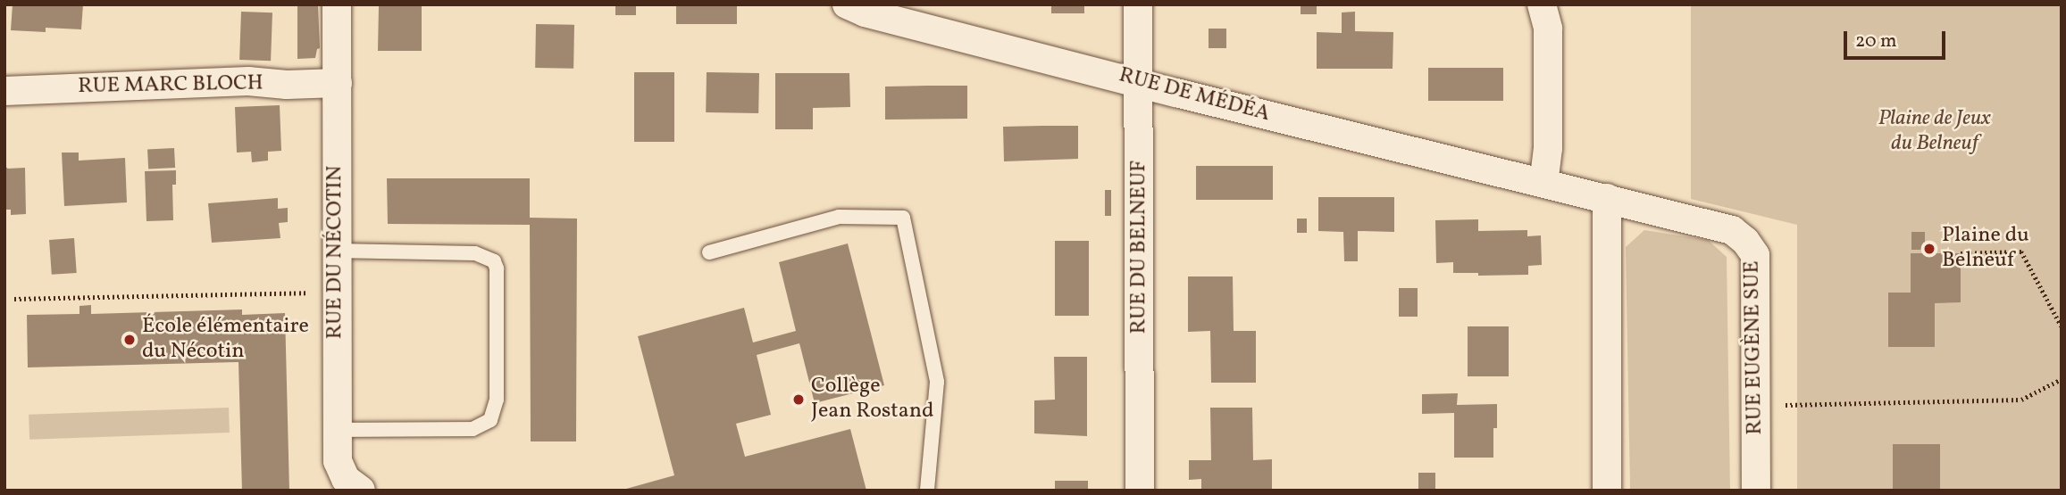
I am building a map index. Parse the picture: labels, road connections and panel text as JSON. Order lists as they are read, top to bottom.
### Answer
{
  "streets": {
    "street": [
      "RUE MARC BLOCH",
      "RUE DE MÉDÉA",
      "RUE DU BELNEUF",
      "RUE DU NÉCOTIN",
      "RUE EUGÈNE SUE"
    ]
  },
  "crossings": [
    ["RUE MARC BLOCH", "RUE DU NÉCOTIN"],
    ["RUE DE MÉDÉA", "RUE DU BELNEUF"],
    ["RUE DE MÉDÉA", "RUE EUGÈNE SUE"]
  ],
  "parks": ["Plaine de Jeux du Belneuf"],
  "places": ["Plaine du Belneuf", "École élémentaire du Nécotin", "Collège Jean Rostand"],
  "scale_bar": "20 m"
}
